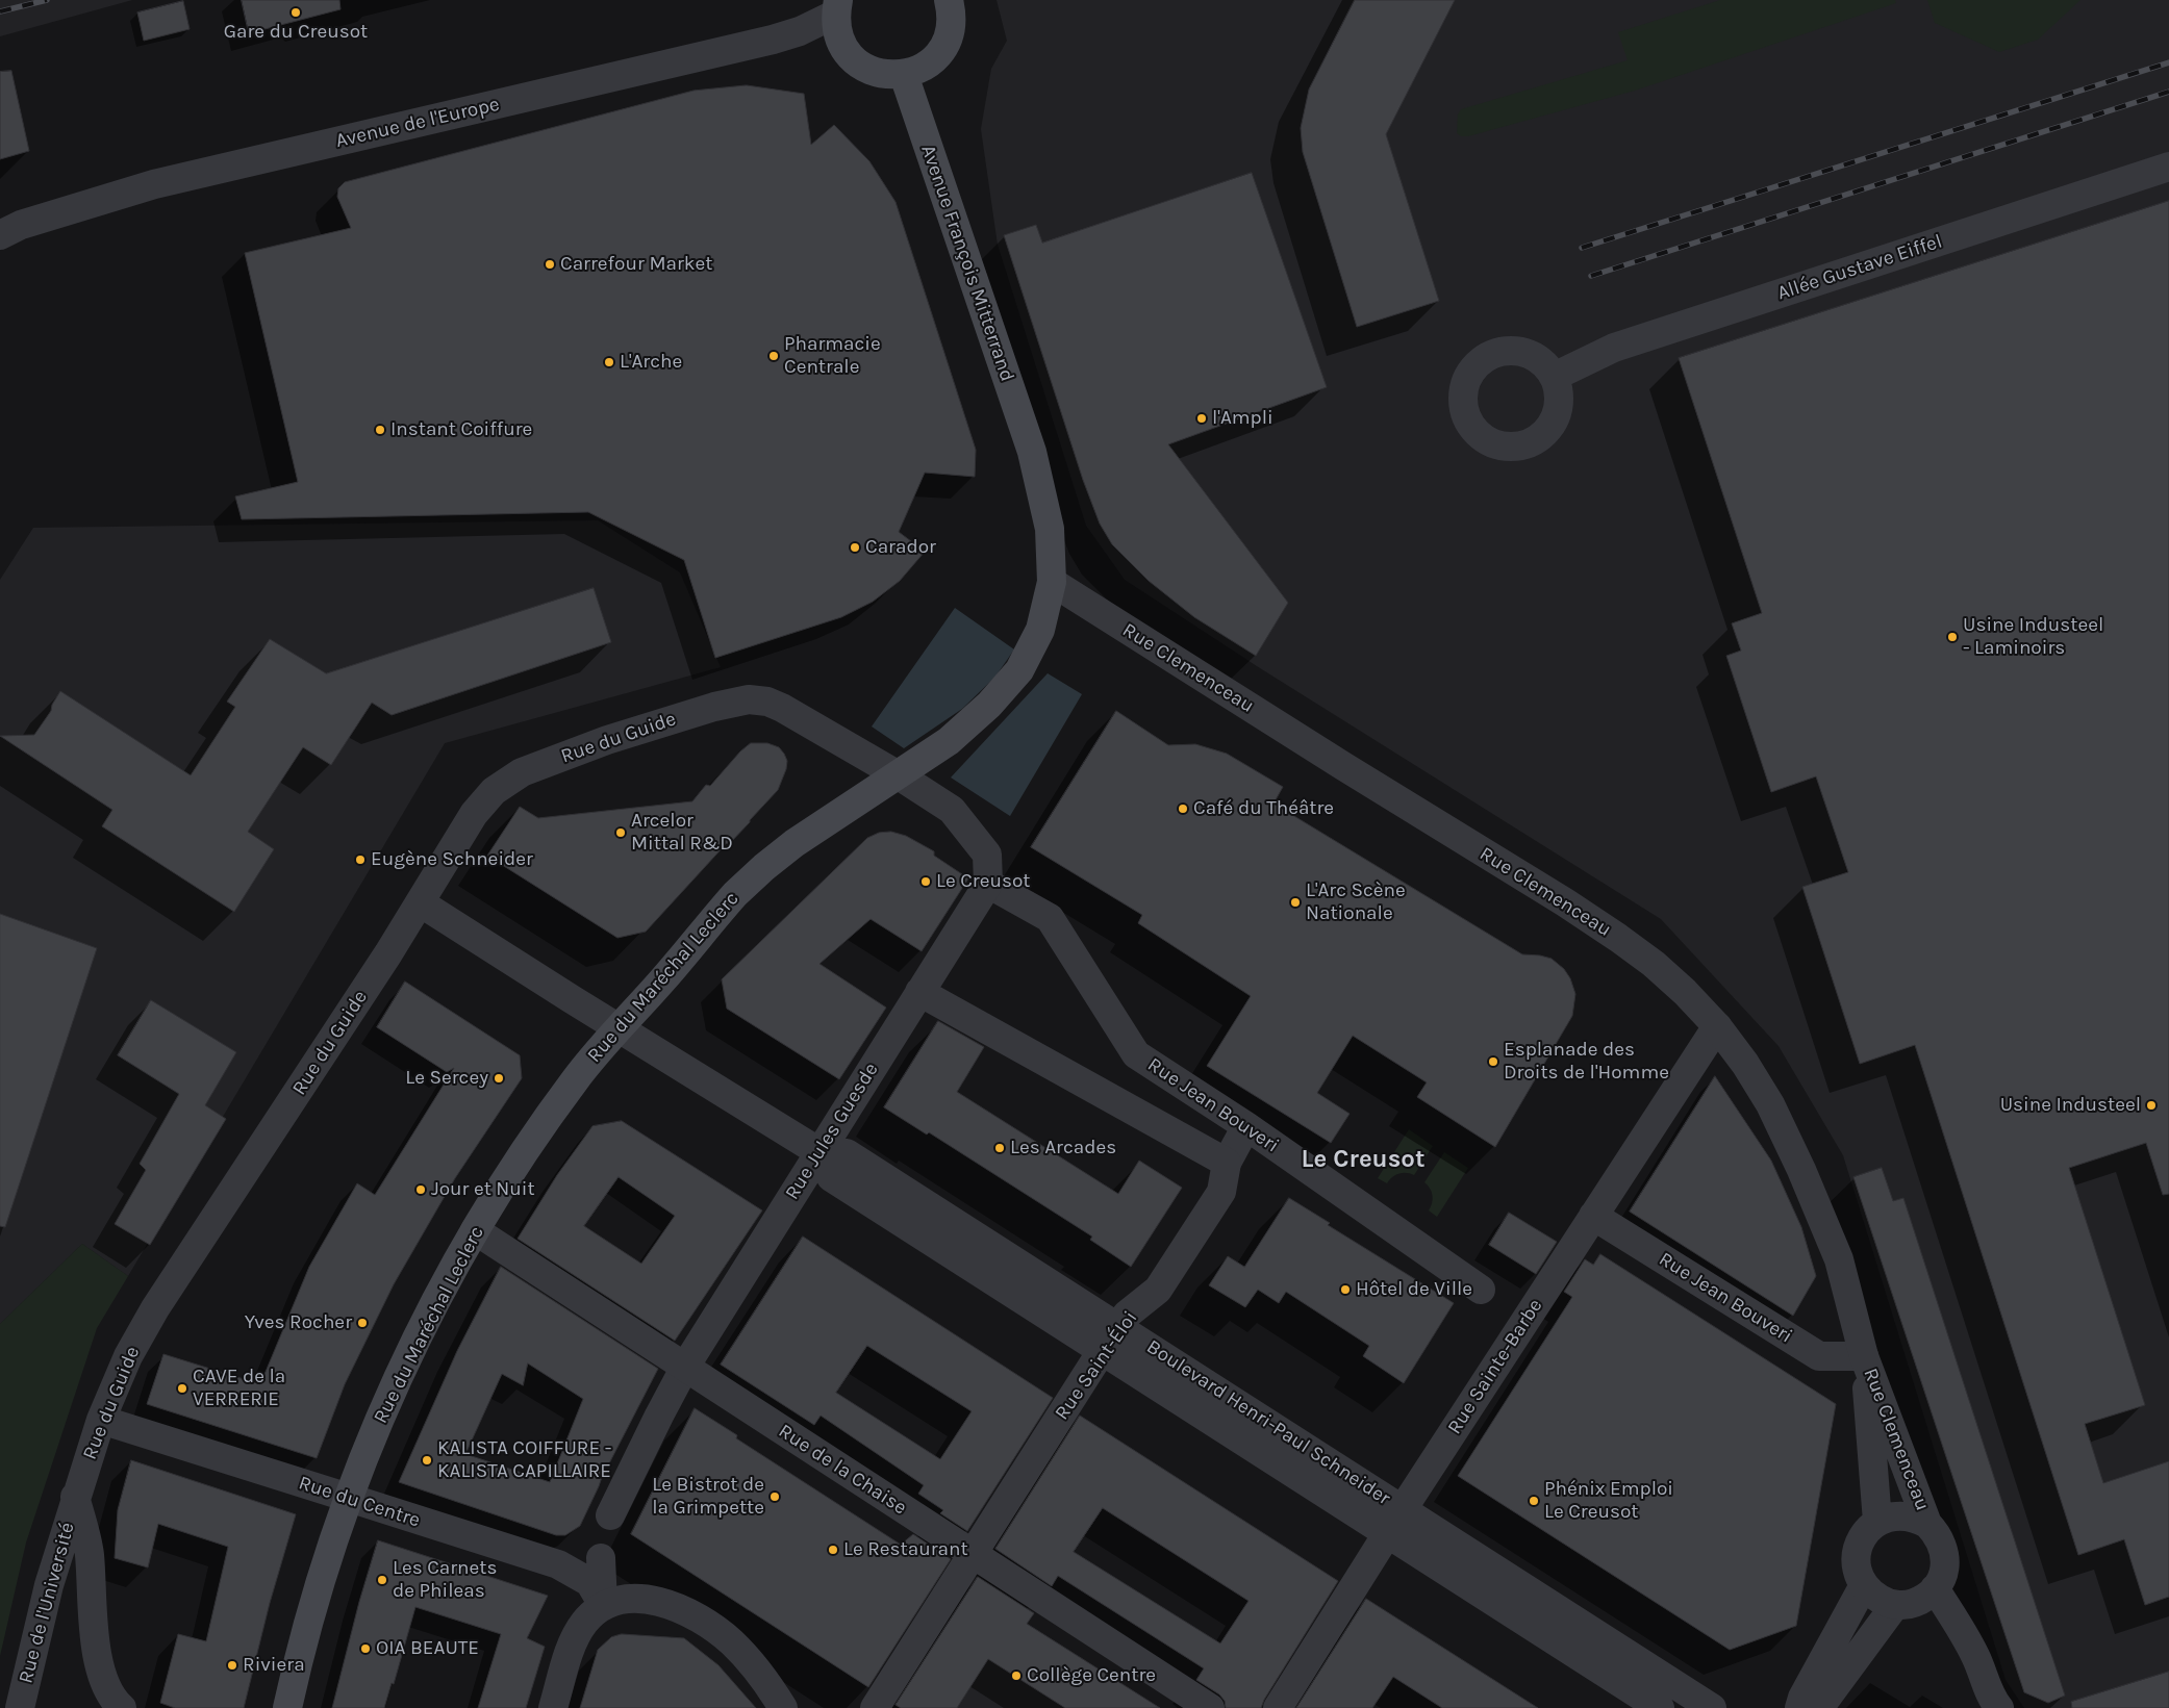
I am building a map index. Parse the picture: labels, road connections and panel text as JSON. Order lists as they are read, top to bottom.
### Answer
{
  "streets": {
    "main road": ["Avenue François Mitterrand", "Rue du Maréchal Leclerc"],
    "street": [
      "Avenue de l'Europe",
      "Allée Gustave Eiffel",
      "Rue Clemenceau",
      "Rue du Guide",
      "Rue Jean Bouveri",
      "Rue Jules Guesde",
      "Rue Saint-Éloi",
      "Rue Sainte-Barbe",
      "Boulevard Henri-Paul Schneider",
      "Rue de la Chaise",
      "Rue du Centre",
      "Rue de l'Université"
    ]
  },
  "crossings": [
    ["Avenue François Mitterrand", "Rue Clemenceau"],
    ["Avenue François Mitterrand", "Rue du Maréchal Leclerc"],
    ["Rue Clemenceau", "Rue du Maréchal Leclerc"],
    ["Rue Clemenceau", "Rue Jean Bouveri"],
    ["Rue Clemenceau", "Rue Sainte-Barbe"],
    ["Rue du Guide", "Rue du Maréchal Leclerc"],
    ["Rue du Guide", "Boulevard Henri-Paul Schneider"],
    ["Rue du Guide", "Rue du Centre"],
    ["Rue du Guide", "Rue de l'Université"],
    ["Rue du Maréchal Leclerc", "Boulevard Henri-Paul Schneider"],
    ["Rue du Maréchal Leclerc", "Rue de la Chaise"],
    ["Rue du Maréchal Leclerc", "Rue du Centre"],
    ["Rue Jean Bouveri", "Rue Jules Guesde"],
    ["Rue Jean Bouveri", "Rue Saint-Éloi"],
    ["Rue Jean Bouveri", "Rue Sainte-Barbe"],
    ["Rue Jules Guesde", "Boulevard Henri-Paul Schneider"],
    ["Rue Jules Guesde", "Rue de la Chaise"],
    ["Rue Saint-Éloi", "Boulevard Henri-Paul Schneider"],
    ["Rue Saint-Éloi", "Rue de la Chaise"],
    ["Rue Sainte-Barbe", "Boulevard Henri-Paul Schneider"]
  ],
  "districts": ["Le Creusot"],
  "places": [
    "Gare du Creusot",
    "Carrefour Market",
    "Pharmacie Centrale",
    "L'Arche",
    "l'Ampli",
    "Instant Coiffure",
    "Carador",
    "Usine Industeel - Laminoirs",
    "Café du Théâtre",
    "Arcelor Mittal R&D",
    "Eugène Schneider",
    "Le Creusot",
    "L'Arc Scène Nationale",
    "Esplanade des Droits de l'Homme",
    "Le Sercey",
    "Usine Industeel",
    "Les Arcades",
    "Jour et Nuit",
    "Hôtel de Ville",
    "Yves Rocher",
    "CAVE de la VERRERIE",
    "KALISTA COIFFURE - KALISTA CAPILLAIRE",
    "Le Bistrot de la Grimpette",
    "Phénix Emploi Le Creusot",
    "Le Restaurant",
    "Les Carnets de Phileas",
    "OIA BEAUTE",
    "Riviera",
    "Collège Centre"
  ]
}
